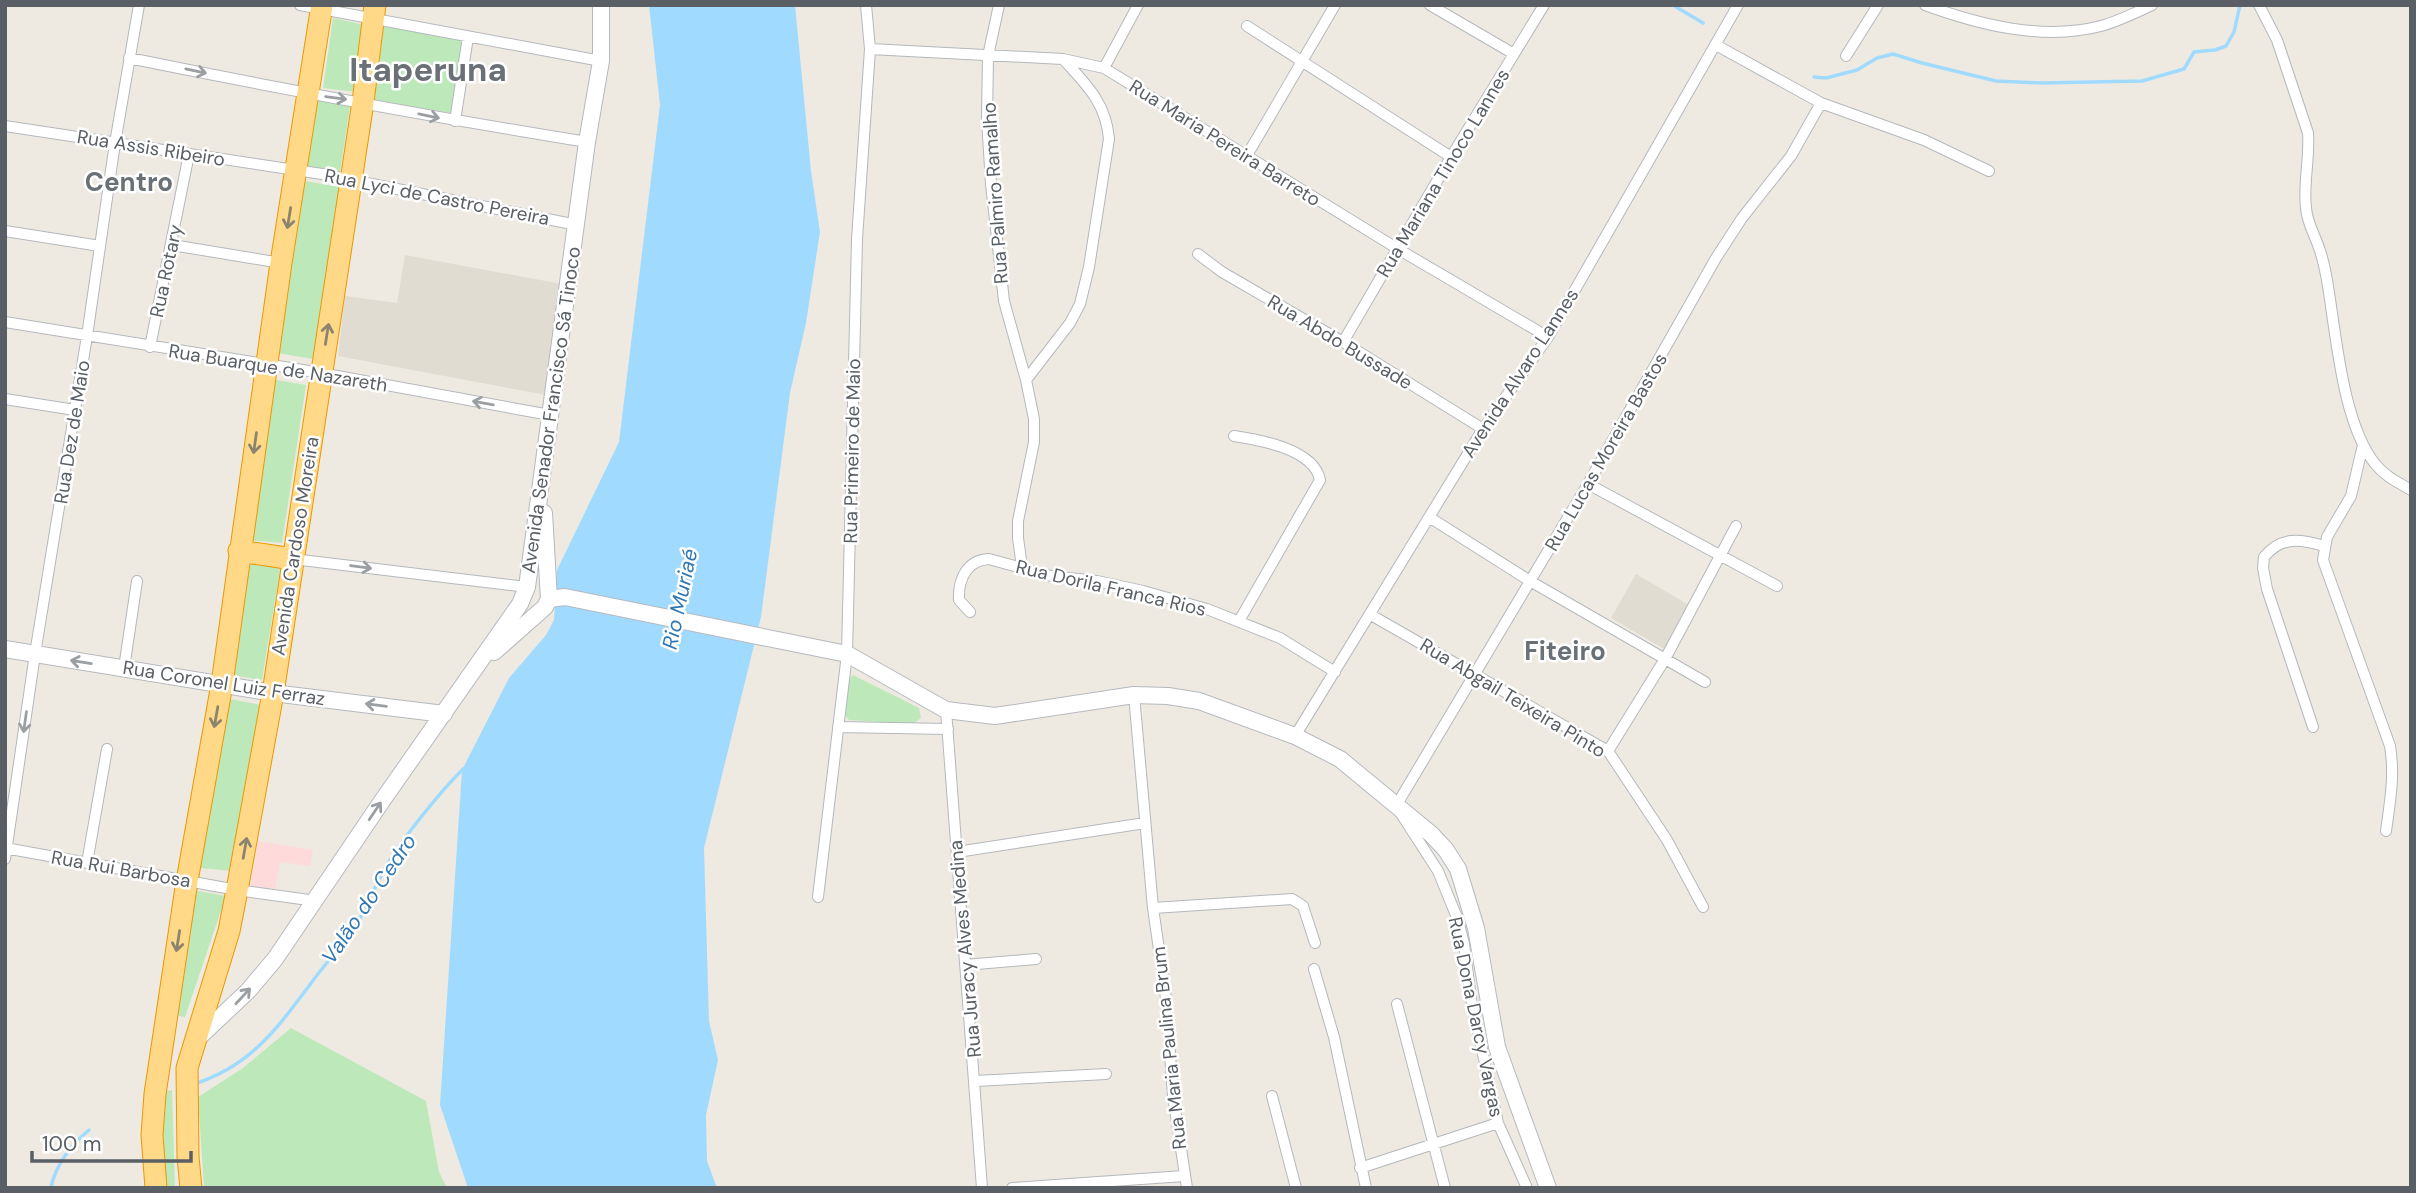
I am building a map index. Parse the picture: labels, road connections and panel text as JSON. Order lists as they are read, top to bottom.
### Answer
{
  "streets": {
    "highway": ["Avenida Cardoso Moreira"],
    "street": [
      "Rua Maria Pereira Barreto",
      "Rua Assis Ribeiro",
      "Rua Mariana Tinoco Lannes",
      "Rua Palmiro Ramalho",
      "Rua Lyci de Castro Pereira",
      "Rua Rotary",
      "Rua Abdo Bussade",
      "Rua Buarque de Nazareth",
      "Avenida Alvaro Lannes",
      "Avenida Senador Francisco Sá Tinoco",
      "Rua Dez de Maio",
      "Rua Primeiro de Maio",
      "Rua Lucas Moreira Bastos",
      "Rua Dorila Franca Rios",
      "Rua Coronel Luiz Ferraz",
      "Rua Abgail Teixeira Pinto",
      "Rua Rui Barbosa",
      "Rua Juracy Alves Medina",
      "Rua Dona Darcy Vargas",
      "Rua Maria Paulina Brum"
    ]
  },
  "crossings": [
    ["Rua Maria Pereira Barreto", "Rua Mariana Tinoco Lannes"],
    ["Rua Maria Pereira Barreto", "Rua Palmiro Ramalho"],
    ["Rua Maria Pereira Barreto", "Avenida Alvaro Lannes"],
    ["Rua Maria Pereira Barreto", "Rua Primeiro de Maio"],
    ["Rua Assis Ribeiro", "Rua Lyci de Castro Pereira"],
    ["Rua Assis Ribeiro", "Rua Rotary"],
    ["Rua Assis Ribeiro", "Rua Dez de Maio"],
    ["Rua Mariana Tinoco Lannes", "Rua Abdo Bussade"],
    ["Rua Palmiro Ramalho", "Rua Dorila Franca Rios"],
    ["Rua Lyci de Castro Pereira", "Avenida Senador Francisco Sá Tinoco"],
    ["Rua Lyci de Castro Pereira", "Avenida Cardoso Moreira"],
    ["Rua Rotary", "Rua Buarque de Nazareth"],
    ["Rua Abdo Bussade", "Avenida Alvaro Lannes"],
    ["Rua Buarque de Nazareth", "Avenida Senador Francisco Sá Tinoco"],
    ["Rua Buarque de Nazareth", "Rua Dez de Maio"],
    ["Rua Buarque de Nazareth", "Avenida Cardoso Moreira"],
    ["Avenida Alvaro Lannes", "Rua Dorila Franca Rios"],
    ["Avenida Alvaro Lannes", "Rua Abgail Teixeira Pinto"],
    ["Avenida Alvaro Lannes", "Rua Dona Darcy Vargas"],
    ["Avenida Senador Francisco Sá Tinoco", "Avenida Cardoso Moreira"],
    ["Avenida Senador Francisco Sá Tinoco", "Rua Coronel Luiz Ferraz"],
    ["Avenida Senador Francisco Sá Tinoco", "Rua Rui Barbosa"],
    ["Rua Dez de Maio", "Rua Coronel Luiz Ferraz"],
    ["Rua Dez de Maio", "Rua Rui Barbosa"],
    ["Rua Primeiro de Maio", "Rua Dona Darcy Vargas"],
    ["Rua Lucas Moreira Bastos", "Rua Abgail Teixeira Pinto"],
    ["Rua Lucas Moreira Bastos", "Rua Dona Darcy Vargas"],
    ["Avenida Cardoso Moreira", "Rua Coronel Luiz Ferraz"],
    ["Avenida Cardoso Moreira", "Rua Rui Barbosa"],
    ["Rua Juracy Alves Medina", "Rua Dona Darcy Vargas"],
    ["Rua Dona Darcy Vargas", "Rua Maria Paulina Brum"]
  ],
  "one_way": ["Rua Buarque de Nazareth", "Avenida Senador Francisco Sá Tinoco"],
  "districts": ["Itaperuna", "Centro", "Fiteiro"],
  "water": ["Rio Muriaé", "Valão do Cedro"],
  "scale_bar": "100 m"
}
